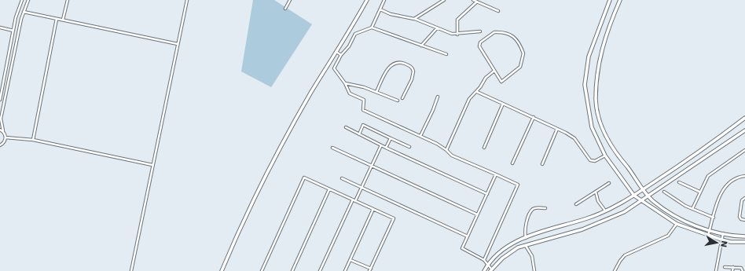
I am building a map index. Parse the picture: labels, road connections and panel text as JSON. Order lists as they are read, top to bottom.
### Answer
{
  "north": "right"
}
